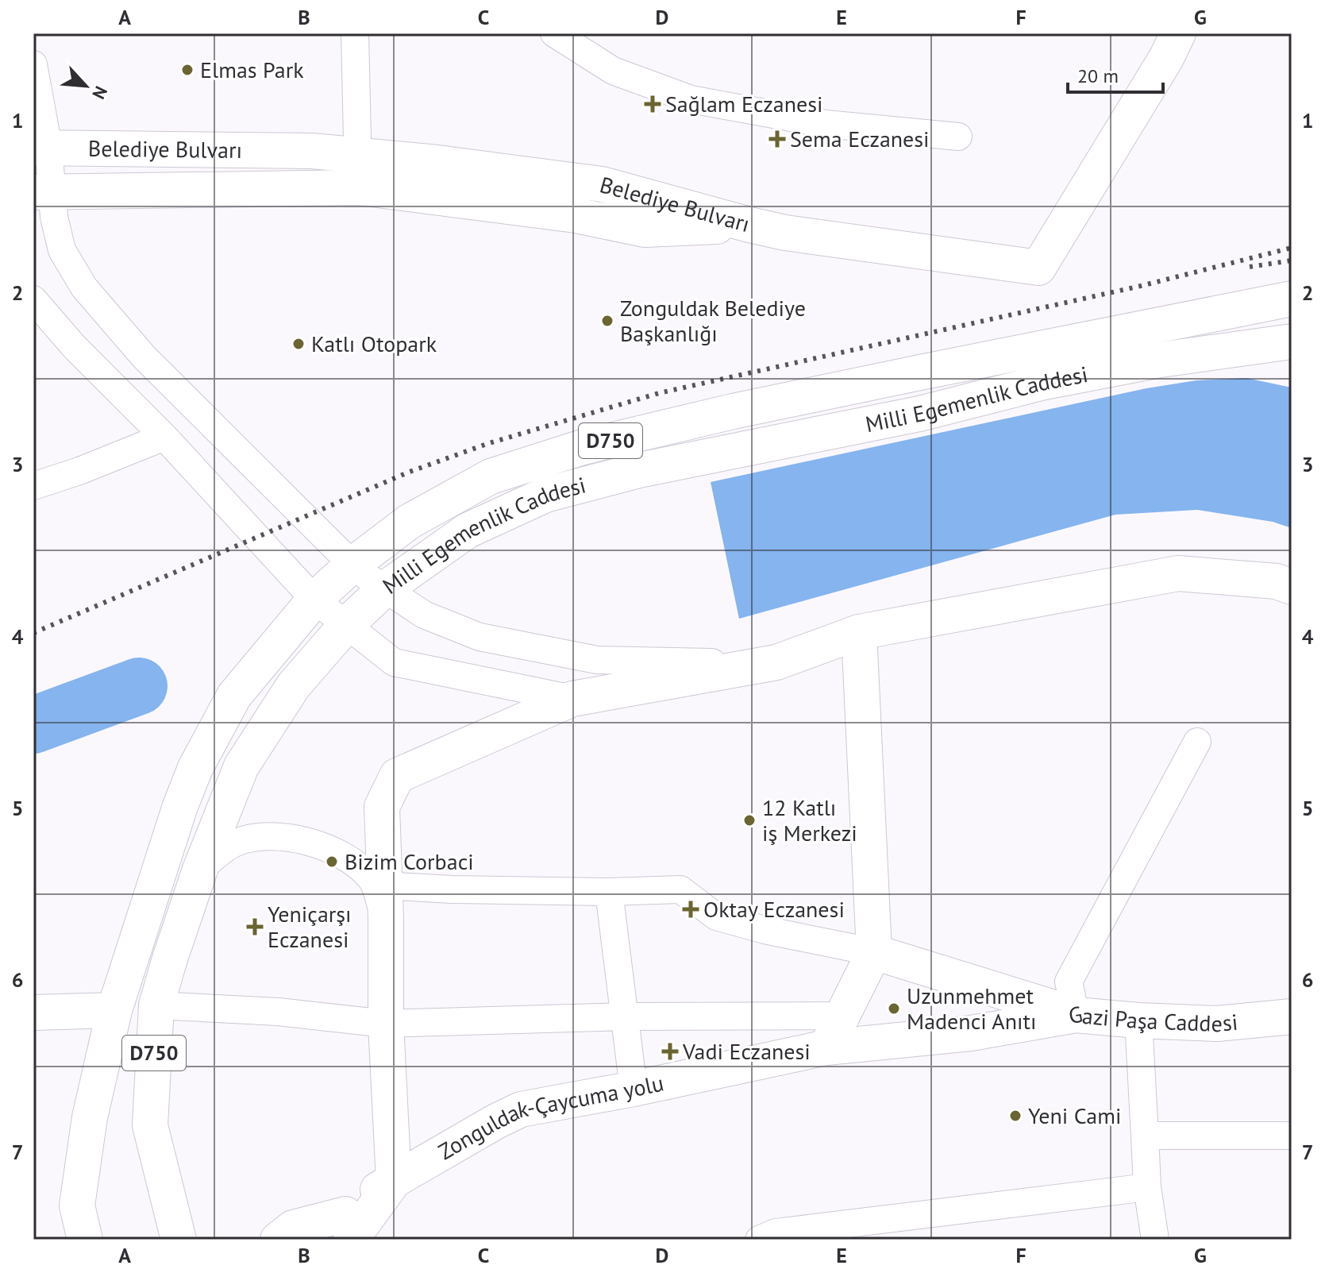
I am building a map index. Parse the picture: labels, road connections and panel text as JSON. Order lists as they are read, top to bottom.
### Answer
{
  "streets": {
    "main road": [
      "Belediye Bulvarı",
      "Milli Egemenlik Caddesi",
      "D750",
      "Gazi Paşa Caddesi",
      "Zonguldak-Çaycuma yolu"
    ]
  },
  "crossings": [
    ["Gazi Paşa Caddesi", "Zonguldak-Çaycuma yolu"]
  ],
  "places": {
    "other": [
      "Elmas Park",
      "Zonguldak Belediye Başkanlığı",
      "Katlı Otopark",
      "12 Katlı iş Merkezi",
      "Bizim Corbaci",
      "Uzunmehmet Madenci Anıtı",
      "Yeni Cami"
    ],
    "health": [
      "Sağlam Eczanesi",
      "Sema Eczanesi",
      "Oktay Eczanesi",
      "Yeniçarşı Eczanesi",
      "Vadi Eczanesi"
    ]
  },
  "scale_bar": "20 m",
  "north": "bottom right",
  "grid": {
    "columns": [
      "A",
      "B",
      "C",
      "D",
      "E",
      "F",
      "G"
    ],
    "rows": [
      "1",
      "2",
      "3",
      "4",
      "5",
      "6",
      "7"
    ]
  }
}
